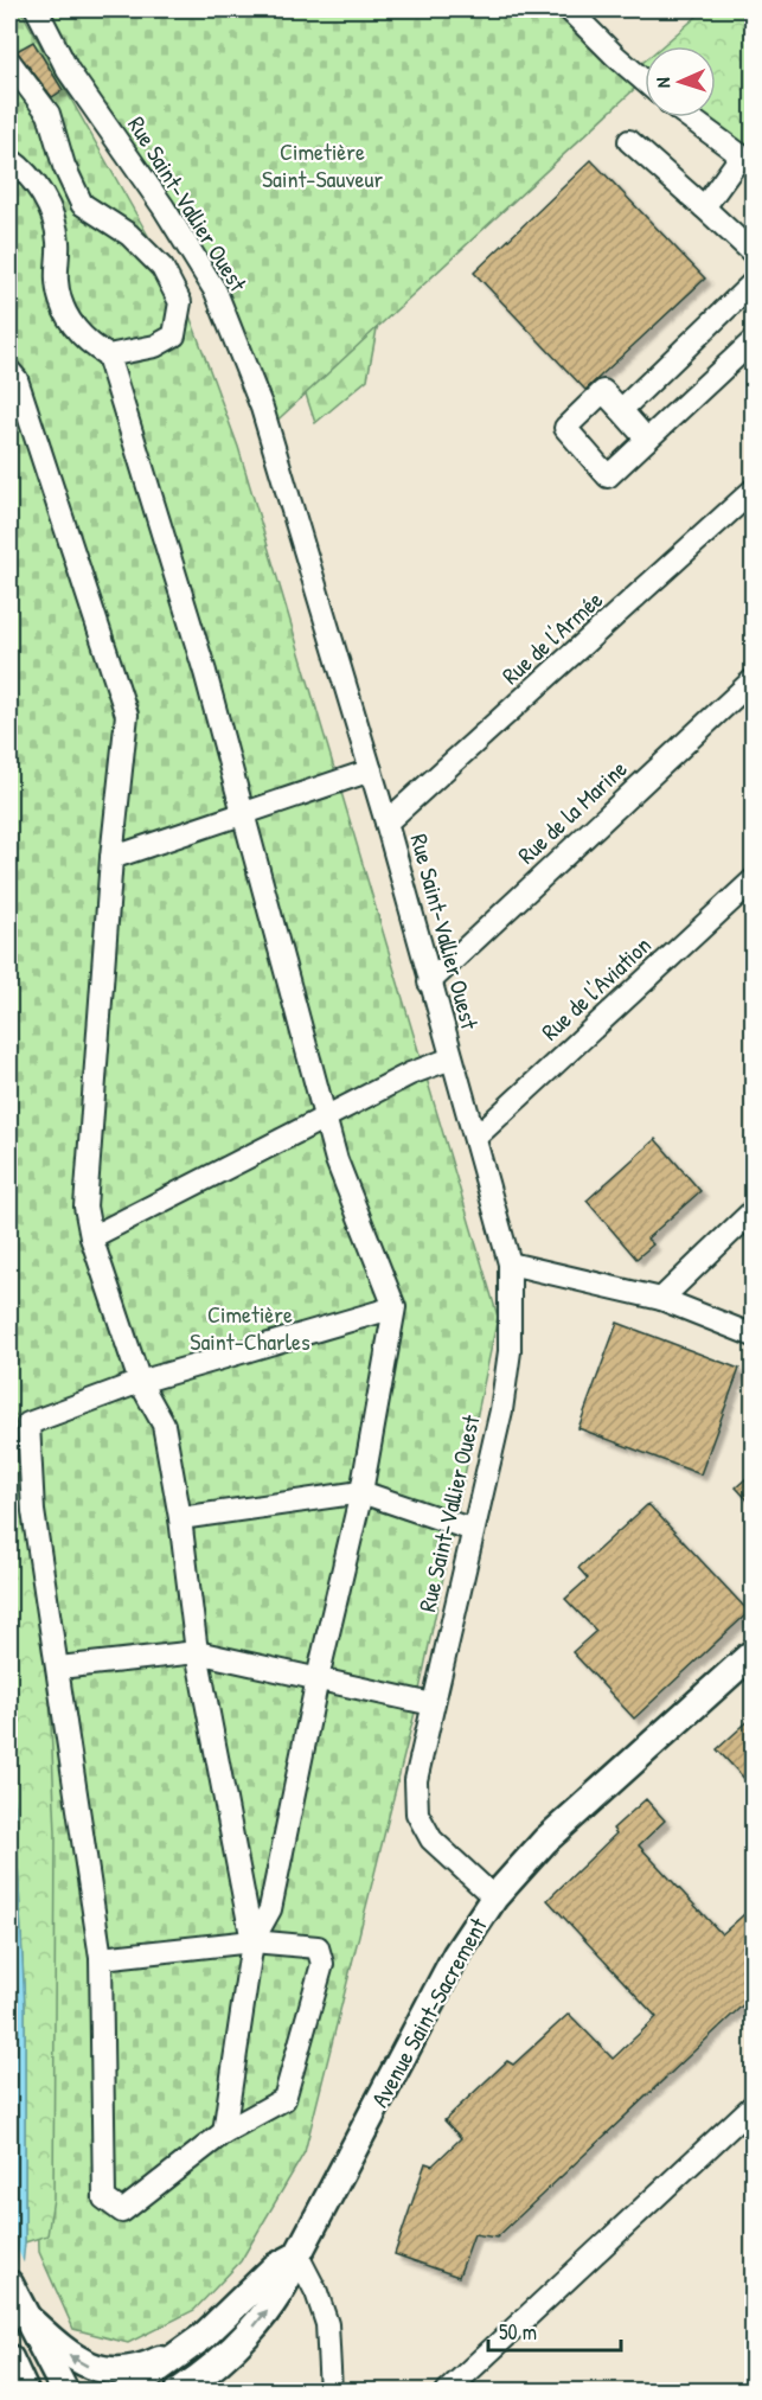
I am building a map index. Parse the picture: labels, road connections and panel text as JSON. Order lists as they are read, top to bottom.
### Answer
{
  "streets": {
    "main road": ["Avenue Saint-Sacrement"],
    "street": [
      "Rue Saint-Vallier Ouest",
      "Rue de l'Armée",
      "Rue de la Marine",
      "Rue de l'Aviation"
    ]
  },
  "crossings": [
    ["Rue Saint-Vallier Ouest", "Rue de l'Armée"],
    ["Rue Saint-Vallier Ouest", "Rue de la Marine"],
    ["Rue Saint-Vallier Ouest", "Rue de l'Aviation"],
    ["Rue Saint-Vallier Ouest", "Avenue Saint-Sacrement"]
  ],
  "parks": ["Cimetière Saint-Sauveur", "Cimetière Saint-Charles"],
  "scale_bar": "50 m",
  "north": "left"
}
